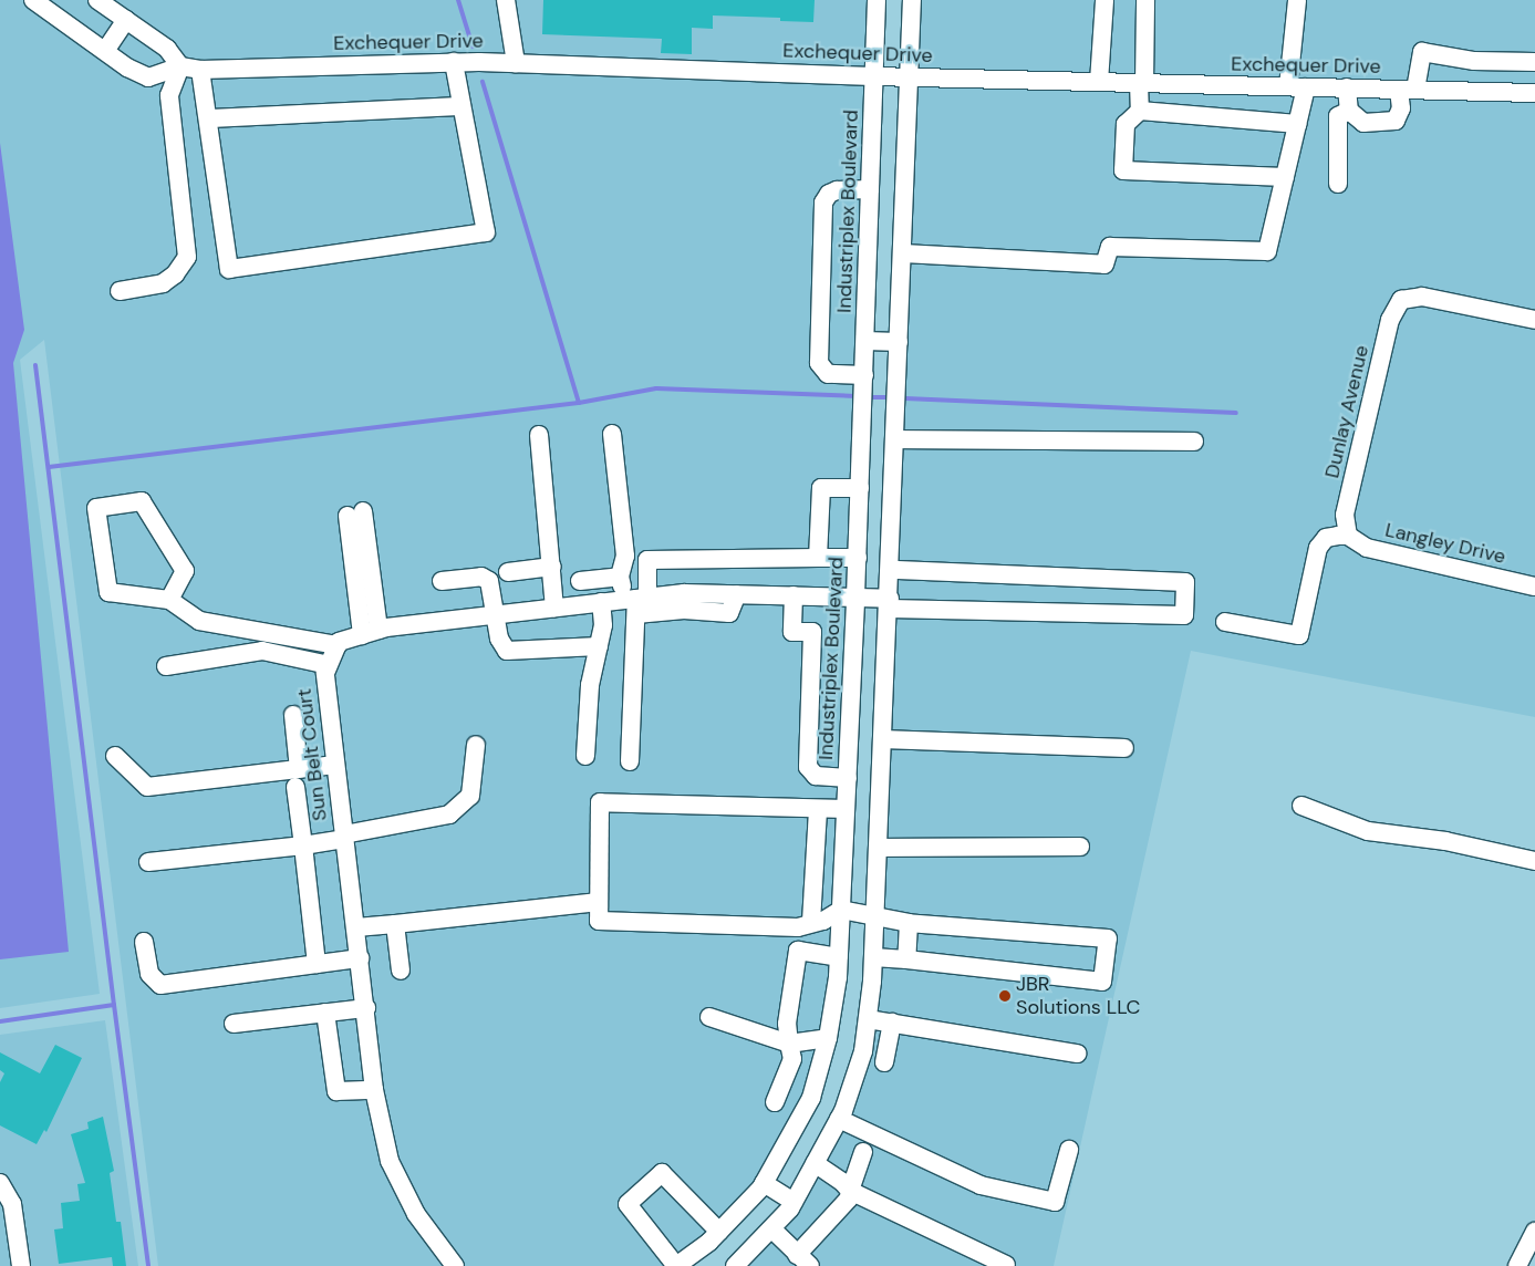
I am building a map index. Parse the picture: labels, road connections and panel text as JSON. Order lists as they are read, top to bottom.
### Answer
{
  "streets": {
    "street": [
      "Exchequer Drive",
      "Industriplex Boulevard",
      "Dunlay Avenue",
      "Langley Drive",
      "Sun Belt Court"
    ]
  },
  "crossings": [
    ["Exchequer Drive", "Industriplex Boulevard"],
    ["Dunlay Avenue", "Langley Drive"]
  ],
  "places": ["JBR Solutions LLC"]
}
